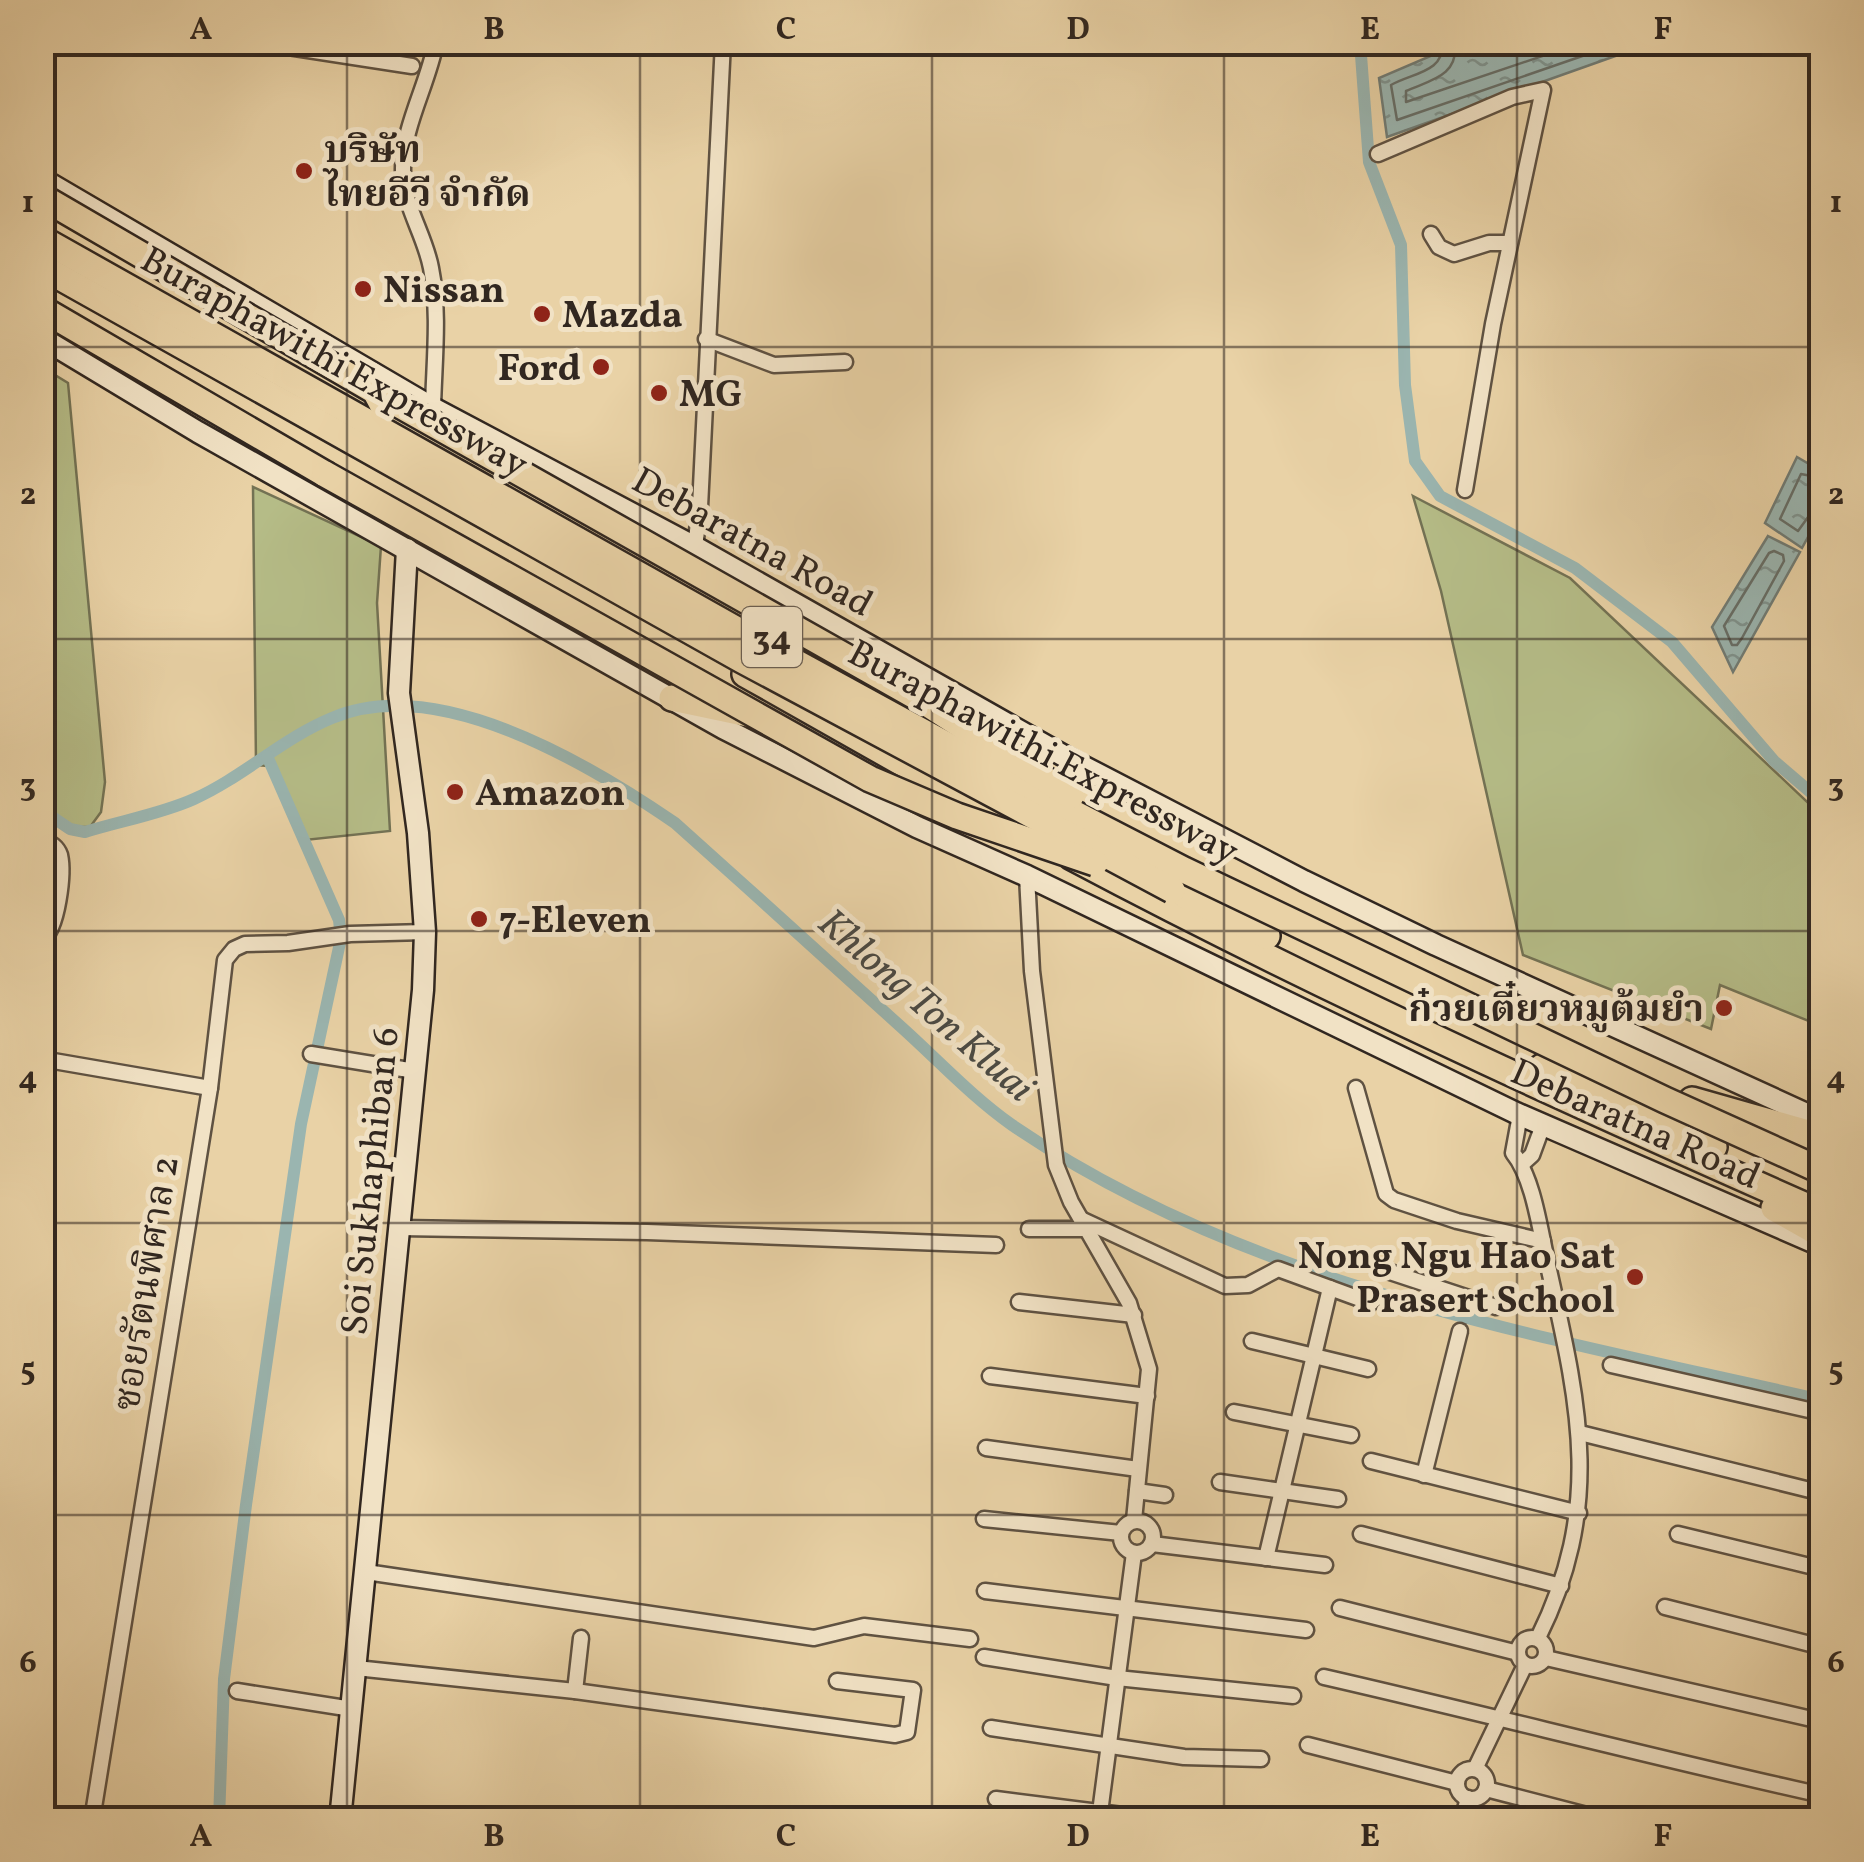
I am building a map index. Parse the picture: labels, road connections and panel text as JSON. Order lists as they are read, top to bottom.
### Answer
{
  "streets": {
    "highway": ["Buraphawithi Expressway", "Debaratna Road", "34"],
    "main road": ["Soi Sukhaphiban 6"],
    "street": ["ซอยรัตนพิศาล 2"]
  },
  "crossings": [
    ["Debaratna Road", "Soi Sukhaphiban 6"],
    ["Soi Sukhaphiban 6", "ซอยรัตนพิศาล 2"]
  ],
  "water": ["Khlong Ton Kluai"],
  "places": [
    "บริษัท ไทยอีวี จำกัด",
    "Nissan",
    "Mazda",
    "Ford",
    "MG",
    "Amazon",
    "7-Eleven",
    "ก๋วยเตี๋ยวหมูต้มยำ",
    "Nong Ngu Hao Sat Prasert School"
  ],
  "grid": {
    "columns": [
      "A",
      "B",
      "C",
      "D",
      "E",
      "F"
    ],
    "rows": [
      "1",
      "2",
      "3",
      "4",
      "5",
      "6"
    ]
  }
}
